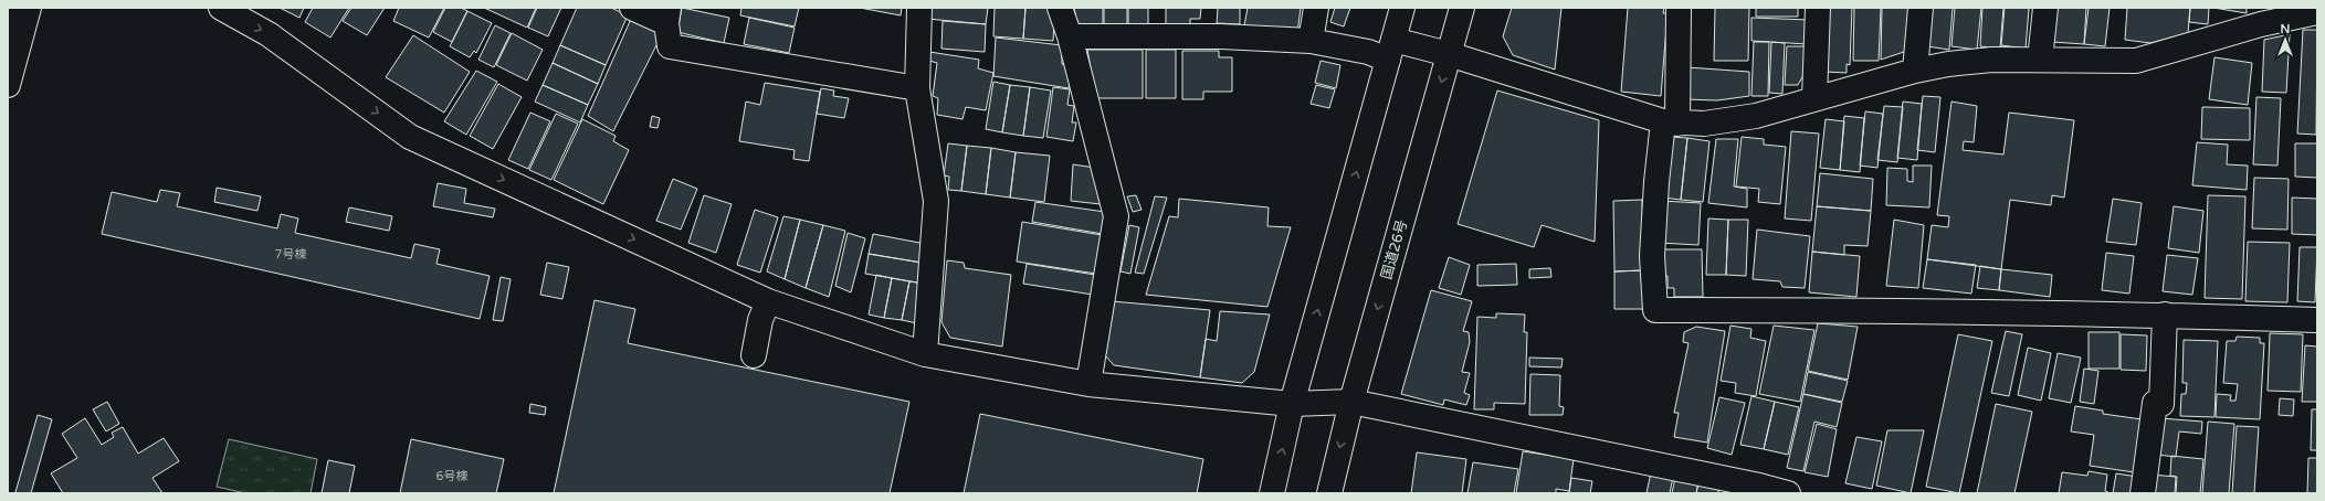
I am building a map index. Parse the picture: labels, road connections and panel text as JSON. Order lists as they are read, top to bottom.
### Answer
{
  "streets": {
    "main road": ["国道26号"]
  },
  "house_numbers": ["7号棟", "6号棟"],
  "north": "top"
}
